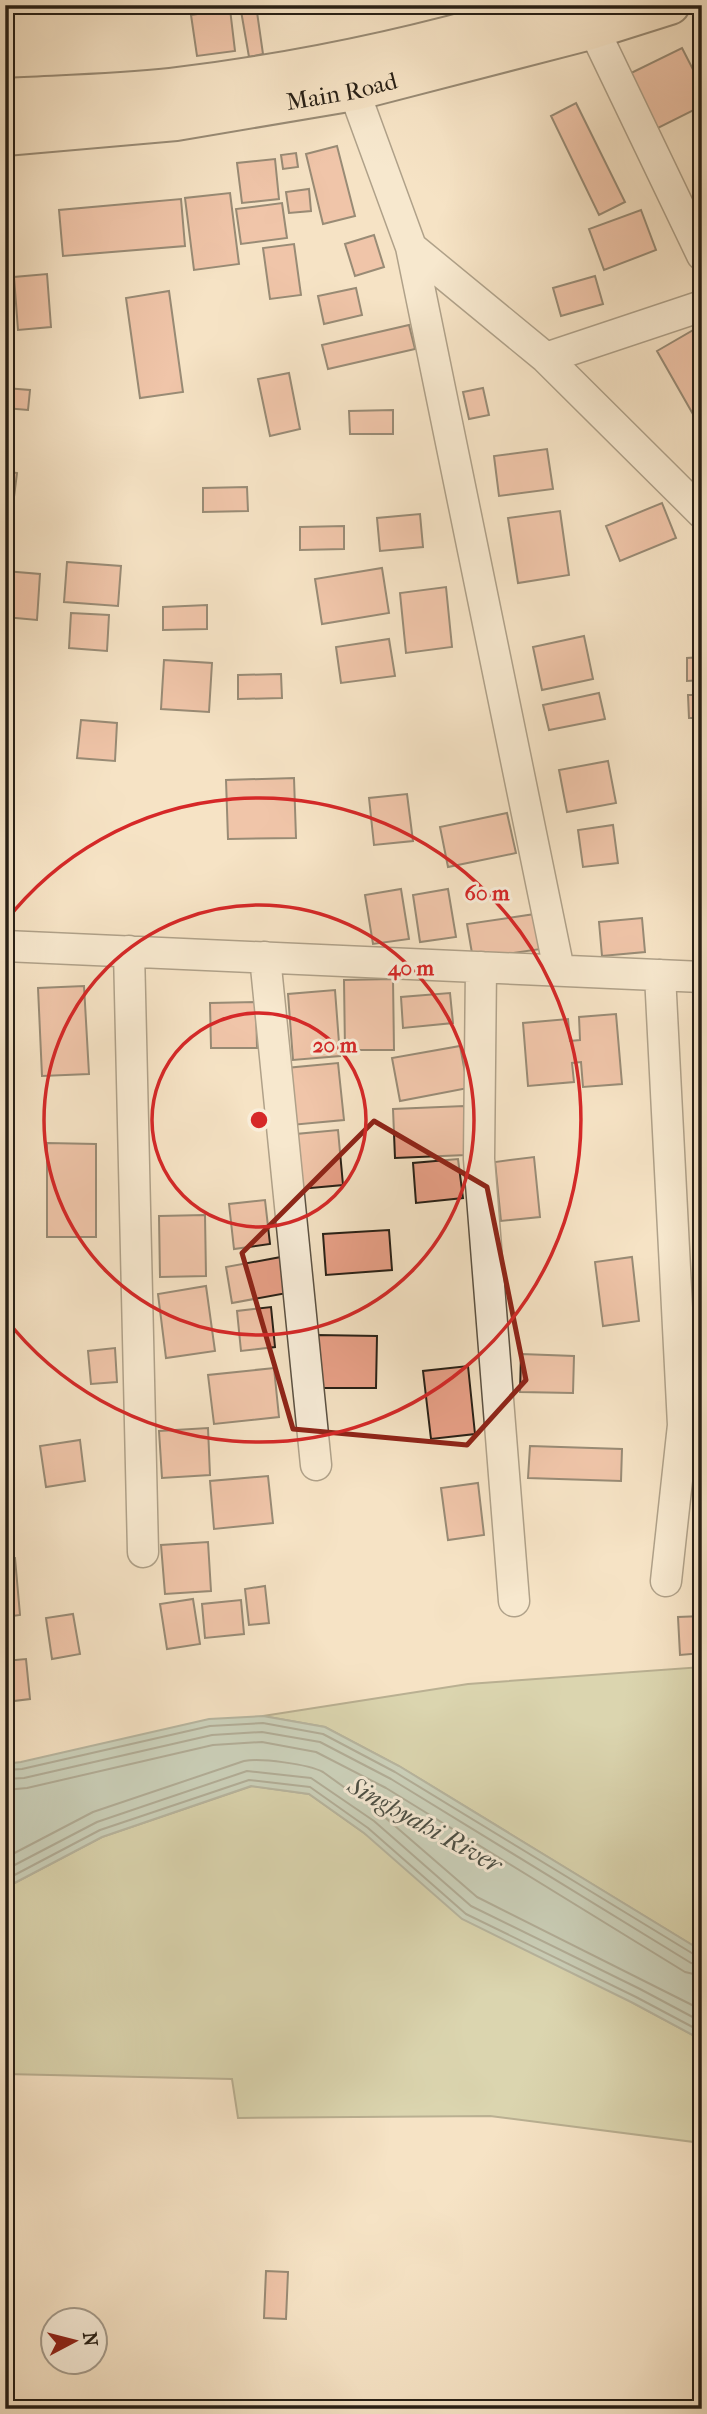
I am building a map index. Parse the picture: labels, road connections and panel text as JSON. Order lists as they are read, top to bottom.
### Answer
{
  "streets": {
    "main road": ["Main Road"]
  },
  "water": ["Singhyahi River"],
  "north": "right",
  "rings": ["60 m", "40 m", "20 m"]
}
